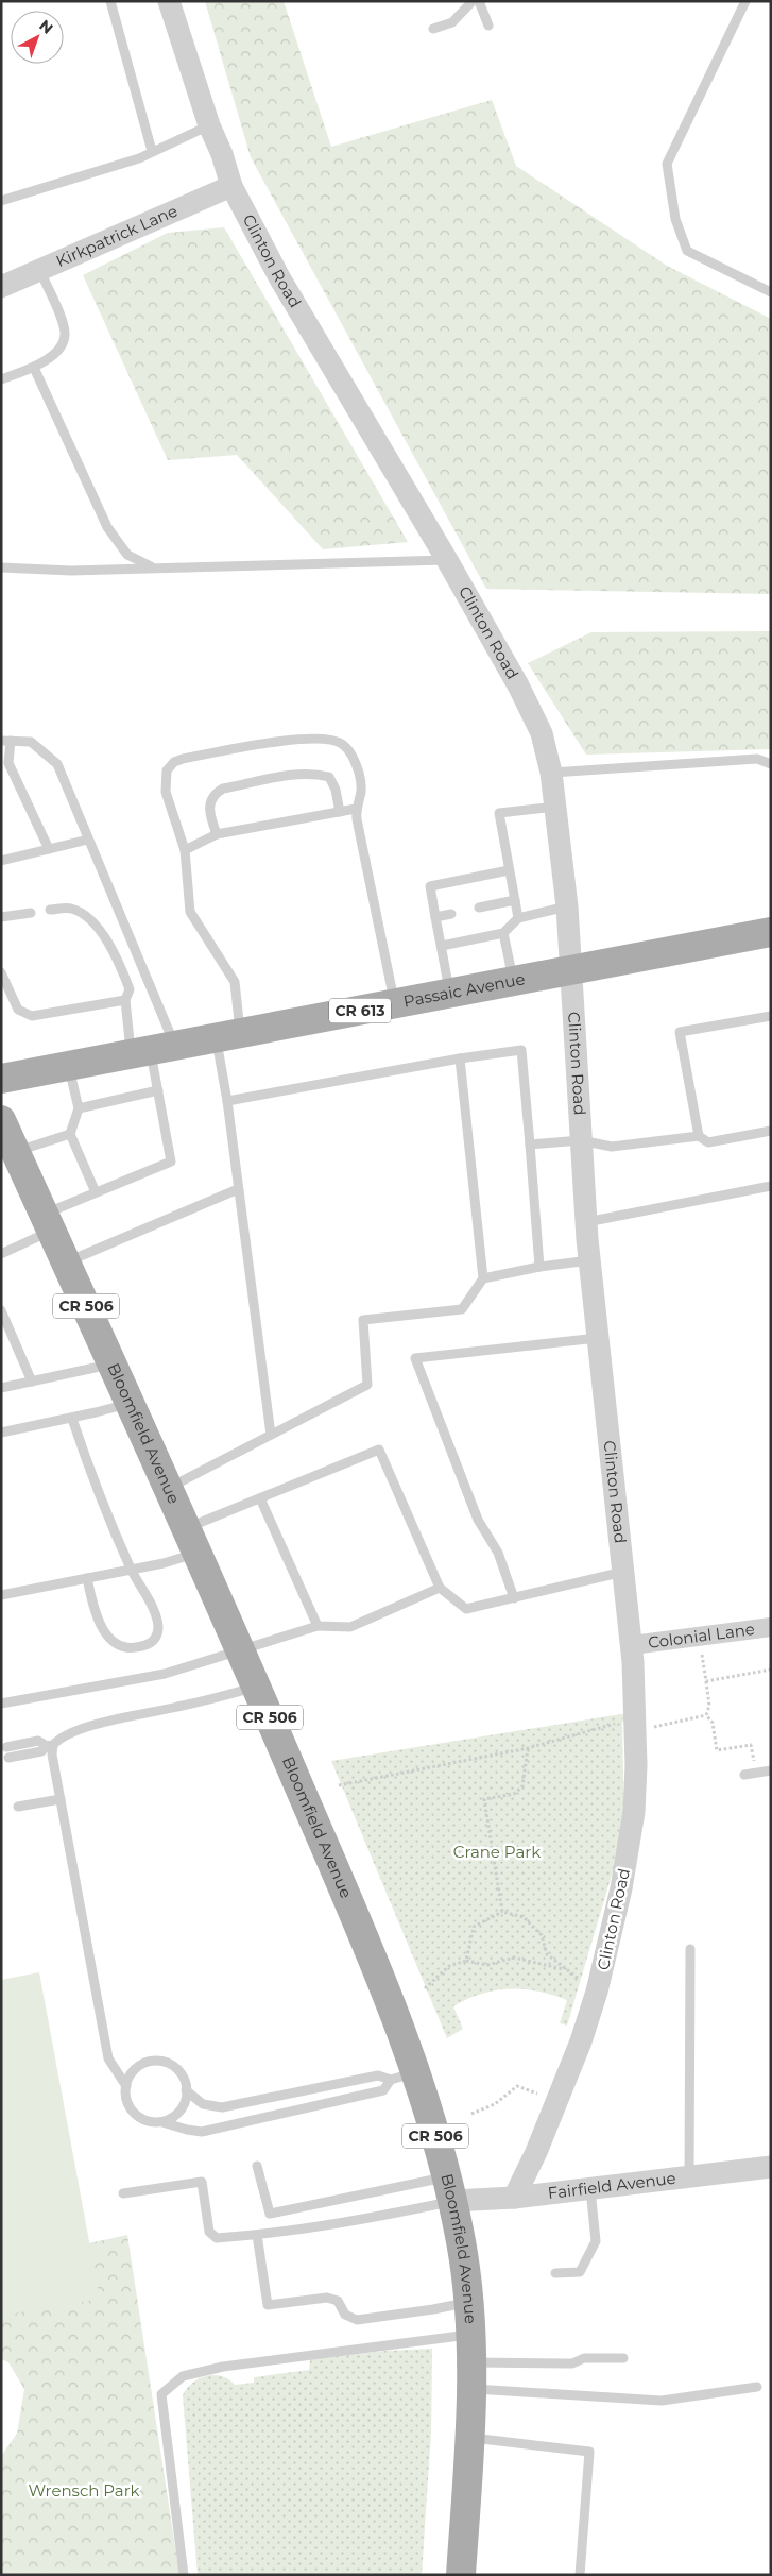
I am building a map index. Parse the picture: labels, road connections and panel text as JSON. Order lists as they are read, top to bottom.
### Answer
{
  "streets": {
    "main road": [
      "Passaic Avenue",
      "CR 613",
      "CR 506",
      "Bloomfield Avenue"
    ],
    "street": [
      "Kirkpatrick Lane",
      "Clinton Road",
      "Colonial Lane",
      "Fairfield Avenue"
    ]
  },
  "crossings": [
    ["Kirkpatrick Lane", "Clinton Road"],
    ["Clinton Road", "Passaic Avenue"],
    ["Clinton Road", "Colonial Lane"],
    ["Clinton Road", "Fairfield Avenue"],
    ["Bloomfield Avenue", "Fairfield Avenue"]
  ],
  "parks": ["Crane Park", "Wrensch Park"],
  "north": "top right"
}
